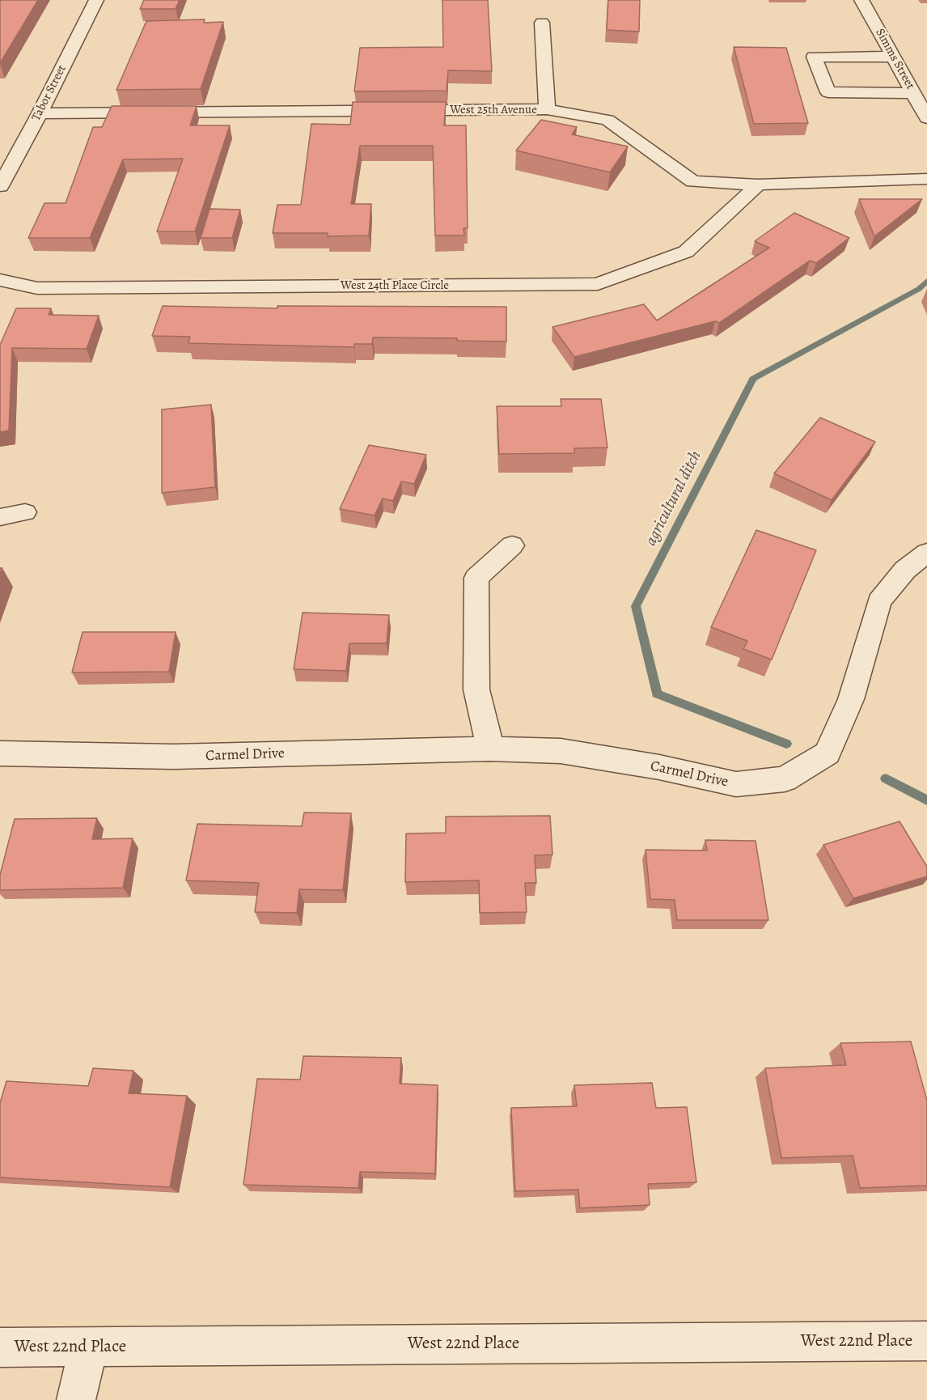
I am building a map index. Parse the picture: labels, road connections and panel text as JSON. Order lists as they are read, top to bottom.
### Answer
{
  "streets": {
    "street": [
      "Simms Street",
      "Tabor Street",
      "West 25th Avenue",
      "West 24th Place Circle",
      "Carmel Drive",
      "West 22nd Place"
    ]
  },
  "crossings": [
    ["Tabor Street", "West 25th Avenue"],
    ["West 25th Avenue", "West 24th Place Circle"]
  ],
  "water": ["agricultural ditch"]
}
